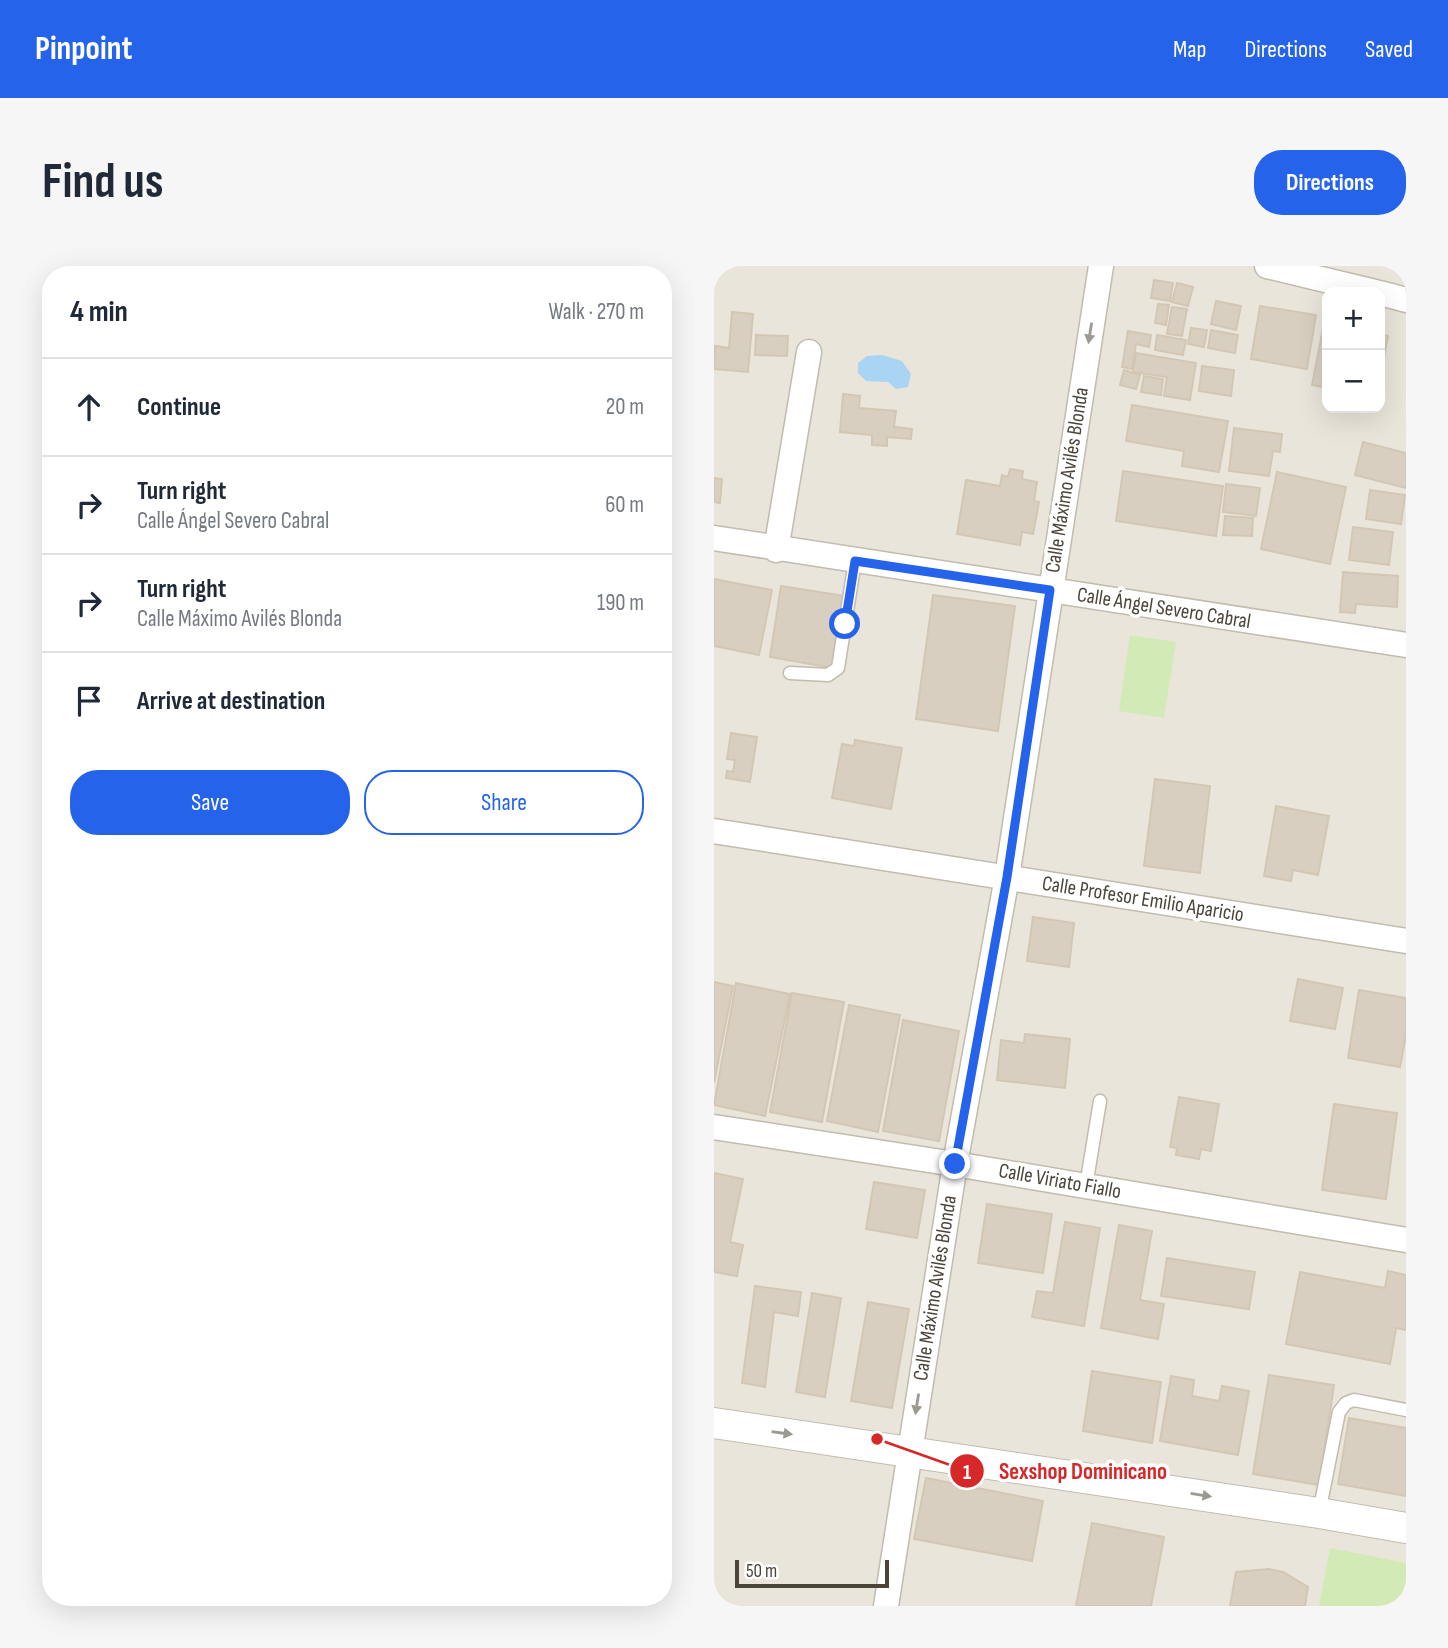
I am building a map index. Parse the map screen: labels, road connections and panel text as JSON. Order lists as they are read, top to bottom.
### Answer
{
  "streets": {
    "street": [
      "Calle Máximo Avilés Blonda",
      "Calle Ángel Severo Cabral",
      "Calle Profesor Emilio Aparicio",
      "Calle Viriato Fiallo"
    ]
  },
  "crossings": [
    ["Calle Máximo Avilés Blonda", "Calle Ángel Severo Cabral"],
    ["Calle Máximo Avilés Blonda", "Calle Profesor Emilio Aparicio"],
    ["Calle Máximo Avilés Blonda", "Calle Viriato Fiallo"]
  ],
  "one_way": ["Calle Máximo Avilés Blonda"],
  "places": ["Sexshop Dominicano"],
  "scale_bar": "50 m",
  "page": {
    "header": "Pinpoint",
    "nav": ["Map", "Directions", "Saved"],
    "buttons": [
      "Directions",
      ["Save", "Share"]
    ],
    "title": "Find us",
    "heading": ["4 min", "Walk · 270 m"],
    "map_buttons": ["+", "−"],
    "list": [
      ["Continue", "20 m"],
      ["Turn right", "Calle Ángel Severo Cabral", "60 m"],
      ["Turn right", "Calle Máximo Avilés Blonda", "190 m"],
      "Arrive at destination"
    ],
    "scale": "50 m"
  }
}
